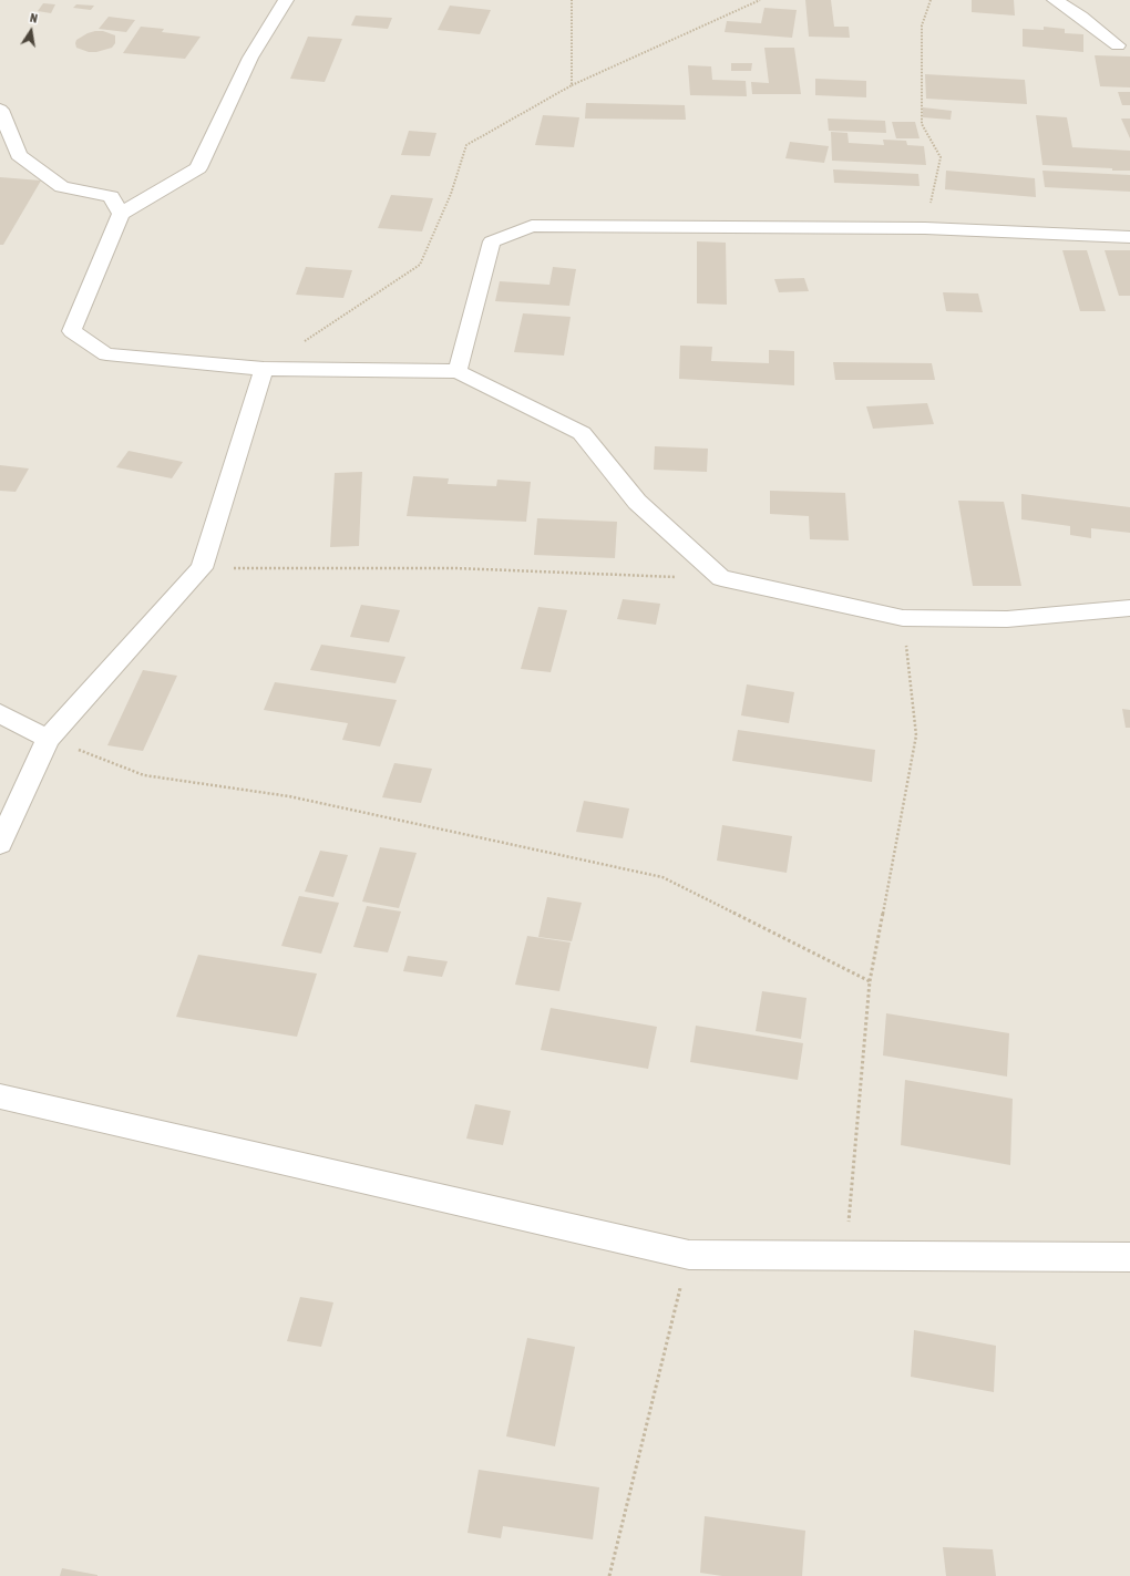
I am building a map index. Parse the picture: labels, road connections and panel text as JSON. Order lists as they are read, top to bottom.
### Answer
{
  "north": "top"
}
